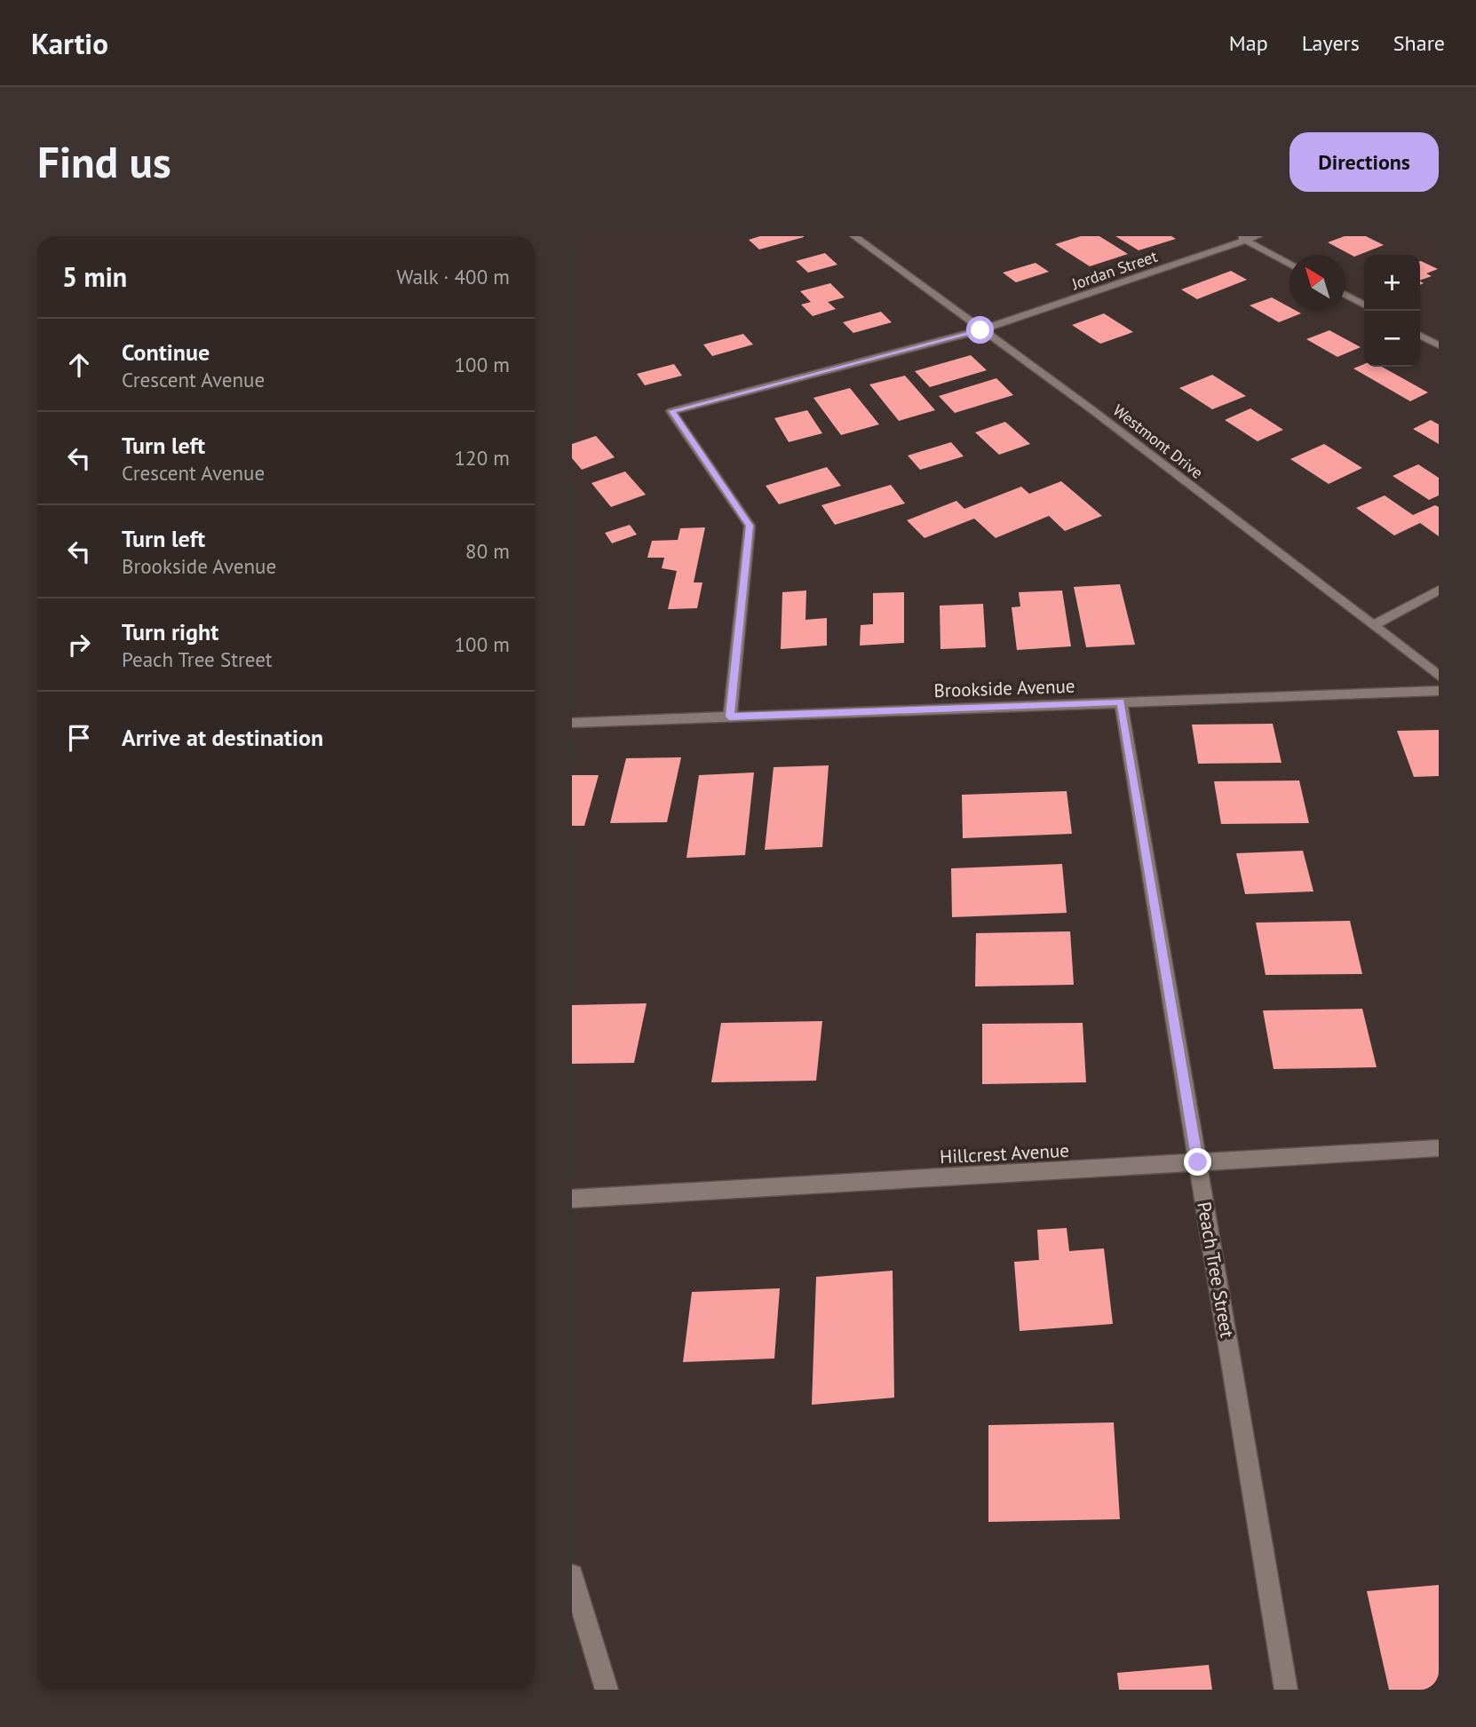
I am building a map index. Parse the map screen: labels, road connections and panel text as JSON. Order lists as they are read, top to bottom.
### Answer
{
  "streets": {
    "street": [
      "Jordan Street",
      "Westmont Drive",
      "Brookside Avenue",
      "Hillcrest Avenue",
      "Peach Tree Street"
    ]
  },
  "crossings": [
    ["Jordan Street", "Westmont Drive"],
    ["Jordan Street", "Brookside Avenue"],
    ["Brookside Avenue", "Peach Tree Street"],
    ["Hillcrest Avenue", "Peach Tree Street"]
  ],
  "north": "top left",
  "page": {
    "header": "Kartio",
    "nav": ["Map", "Layers", "Share"],
    "buttons": "Directions",
    "title": "Find us",
    "heading": ["5 min", "Walk · 400 m"],
    "map_buttons": ["+", "−"],
    "list": [
      ["Continue", "Crescent Avenue", "100 m"],
      ["Turn left", "Crescent Avenue", "120 m"],
      ["Turn left", "Brookside Avenue", "80 m"],
      ["Turn right", "Peach Tree Street", "100 m"],
      "Arrive at destination"
    ]
  }
}
